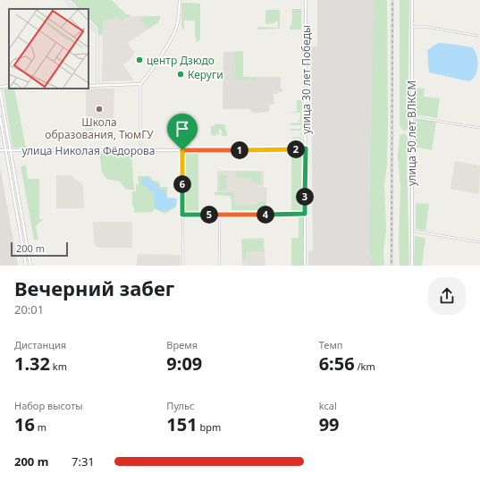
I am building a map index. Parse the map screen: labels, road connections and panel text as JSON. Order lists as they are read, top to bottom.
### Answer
{
  "streets": {
    "street": ["улица 30 лет Победы", "улица 50 лет ВЛКСМ", "улица Николая Фёдорова"]
  },
  "crossings": [
    ["улица 30 лет Победы", "улица Николая Фёдорова"]
  ],
  "places": ["центр Дзюдо", "Керуги", "Школа образования, ТюмГУ"],
  "scale_bar": "200 m",
  "page": {
    "pins": [
      "2",
      "1",
      "6",
      "3",
      "4",
      "5"
    ],
    "scale": "200 m",
    "heading": ["Вечерний забег", "20:01"],
    "stats": [
      ["Дистанция", "1.32 km"],
      ["Время", "9:09"],
      ["Темп", "6:56 /km"],
      ["Набор высоты", "16 m"],
      ["Пульс", "151 bpm"],
      ["kcal", "99"]
    ],
    "list": [
      {
        "name": "200 m",
        "note": "7:31"
      }
    ]
  }
}
